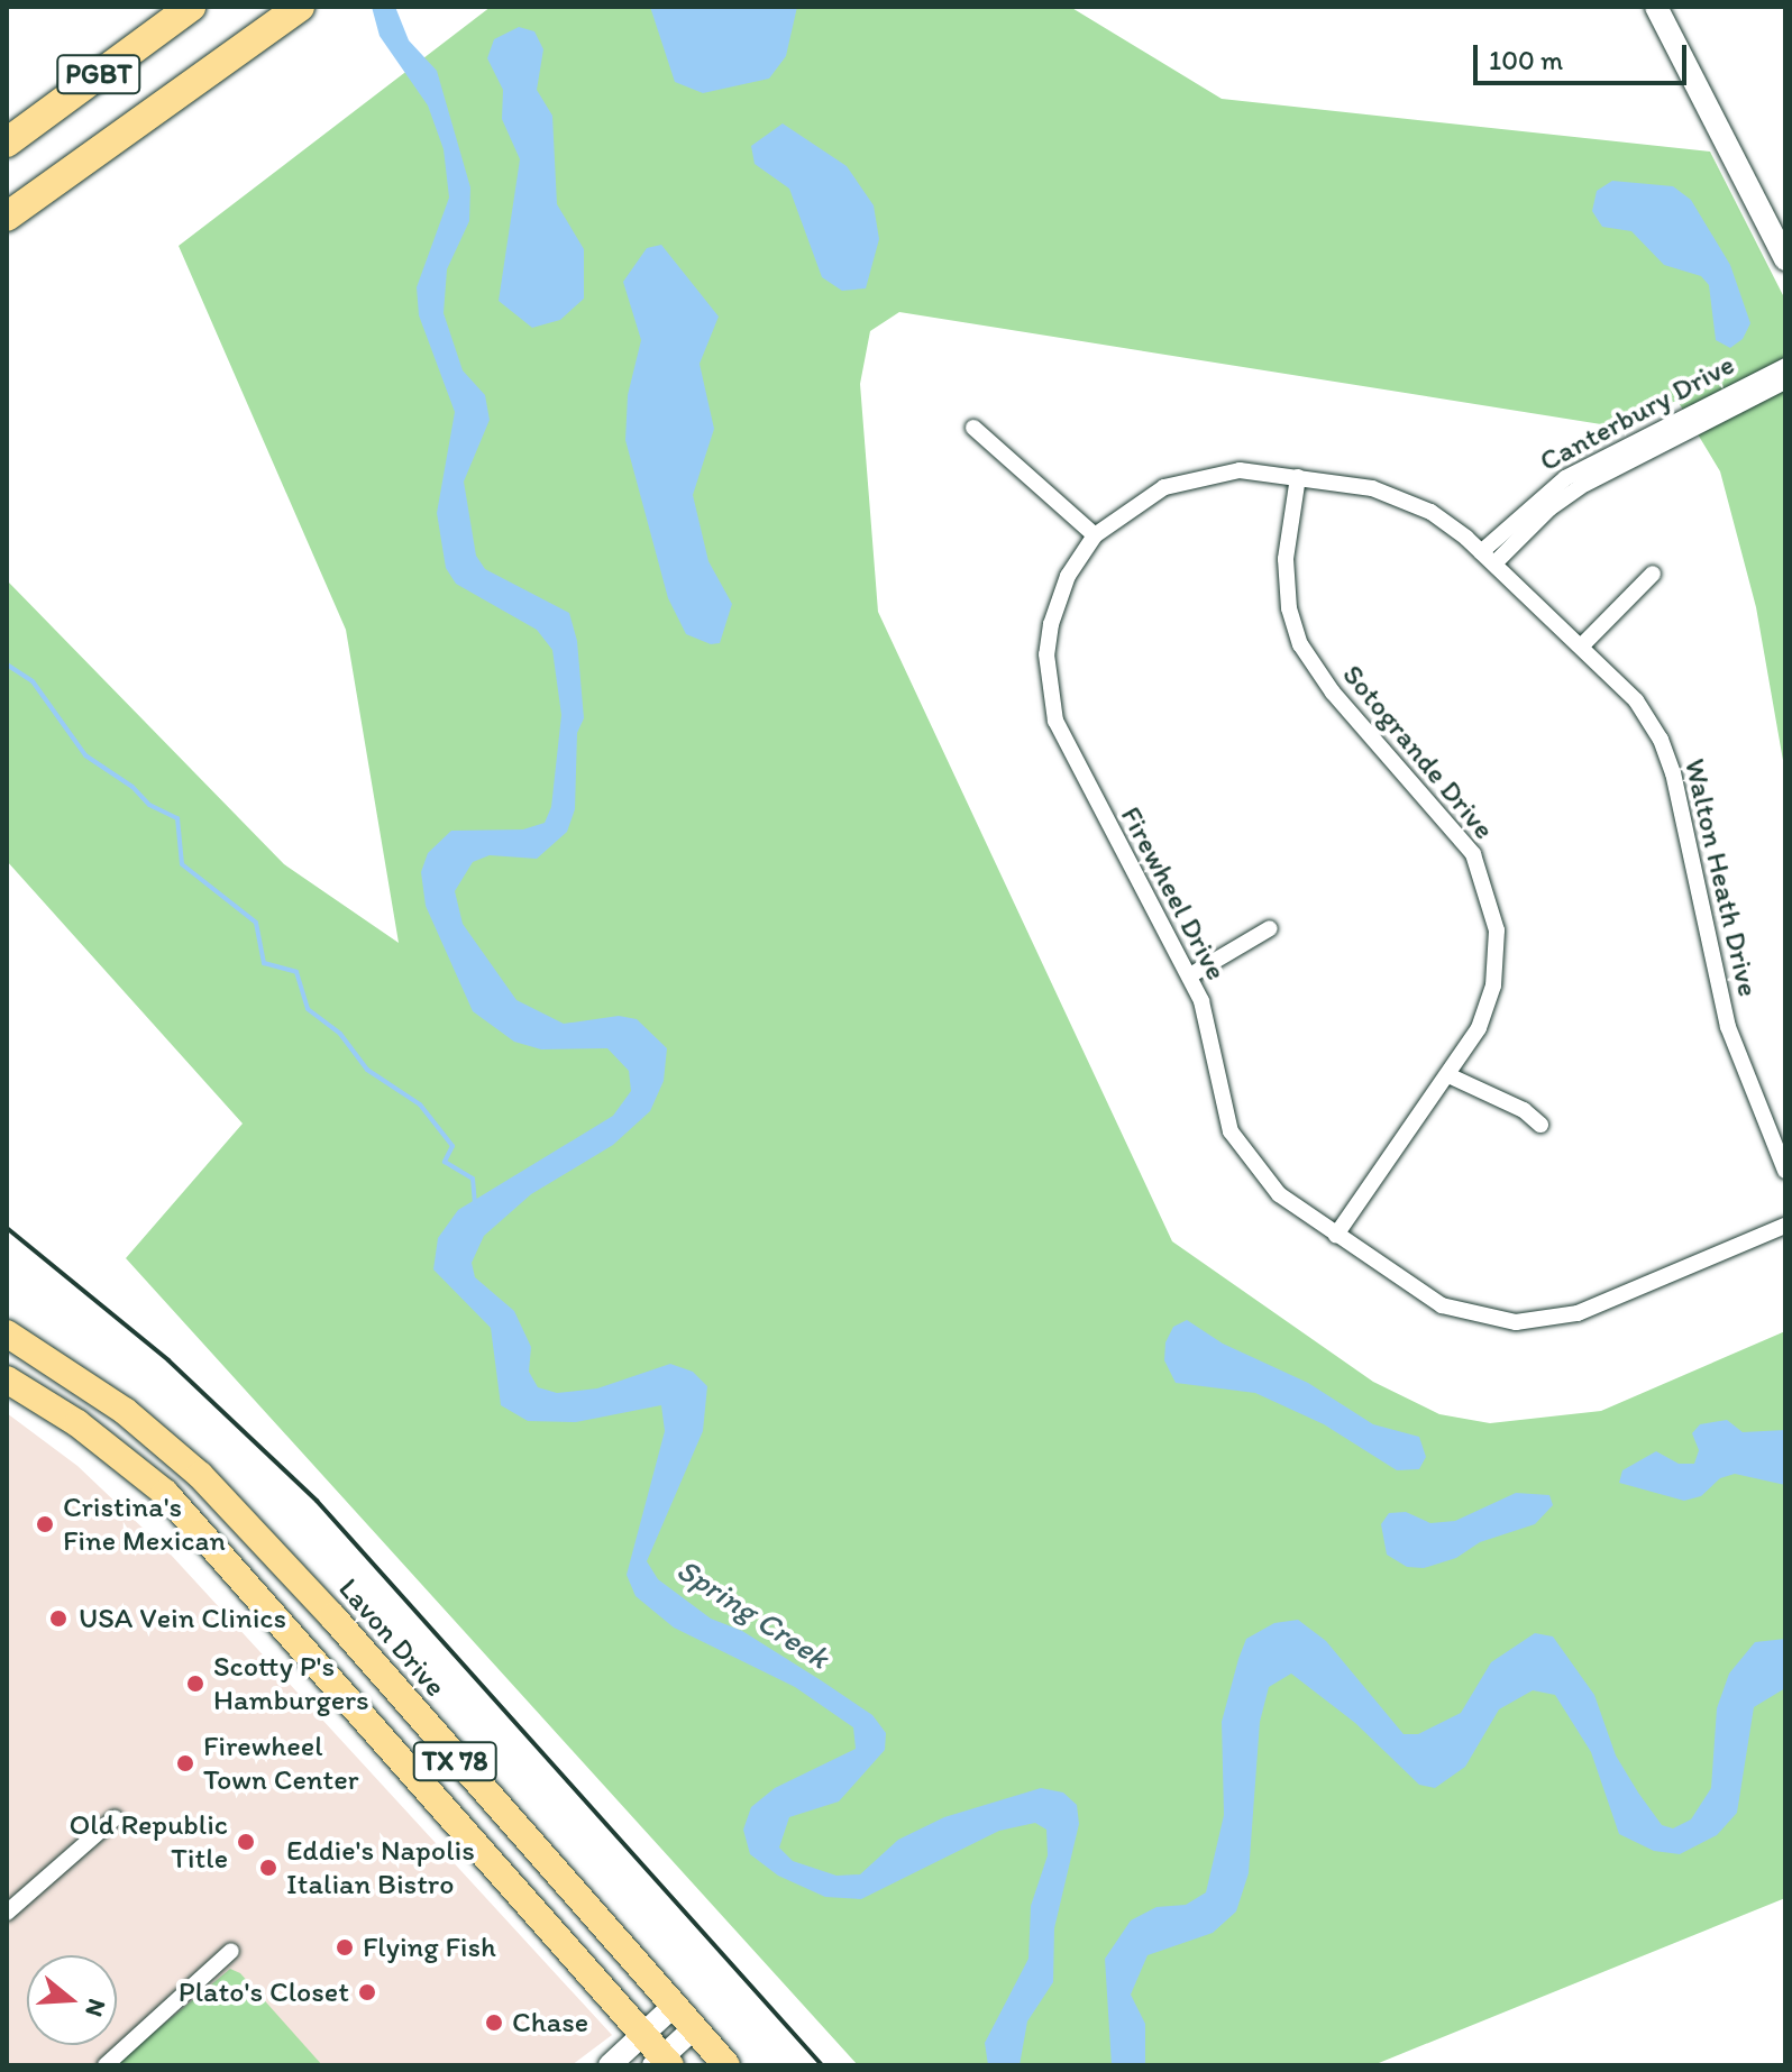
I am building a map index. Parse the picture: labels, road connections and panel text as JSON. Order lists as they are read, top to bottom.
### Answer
{
  "streets": {
    "highway": ["PGBT"],
    "main road": ["Lavon Drive", "TX 78"],
    "street": [
      "Canterbury Drive",
      "Sotogrande Drive",
      "Walton Heath Drive",
      "Firewheel Drive"
    ]
  },
  "crossings": [
    ["Canterbury Drive", "Walton Heath Drive"],
    ["Canterbury Drive", "Firewheel Drive"],
    ["Sotogrande Drive", "Firewheel Drive"],
    ["Walton Heath Drive", "Firewheel Drive"]
  ],
  "water": ["Spring Creek"],
  "places": [
    "Cristina's Fine Mexican",
    "USA Vein Clinics",
    "Scotty P's Hamburgers",
    "Firewheel Town Center",
    "Old Republic Title",
    "Eddie's Napolis Italian Bistro",
    "Flying Fish",
    "Plato's Closet",
    "Chase"
  ],
  "scale_bar": "100 m",
  "north": "right"
}
